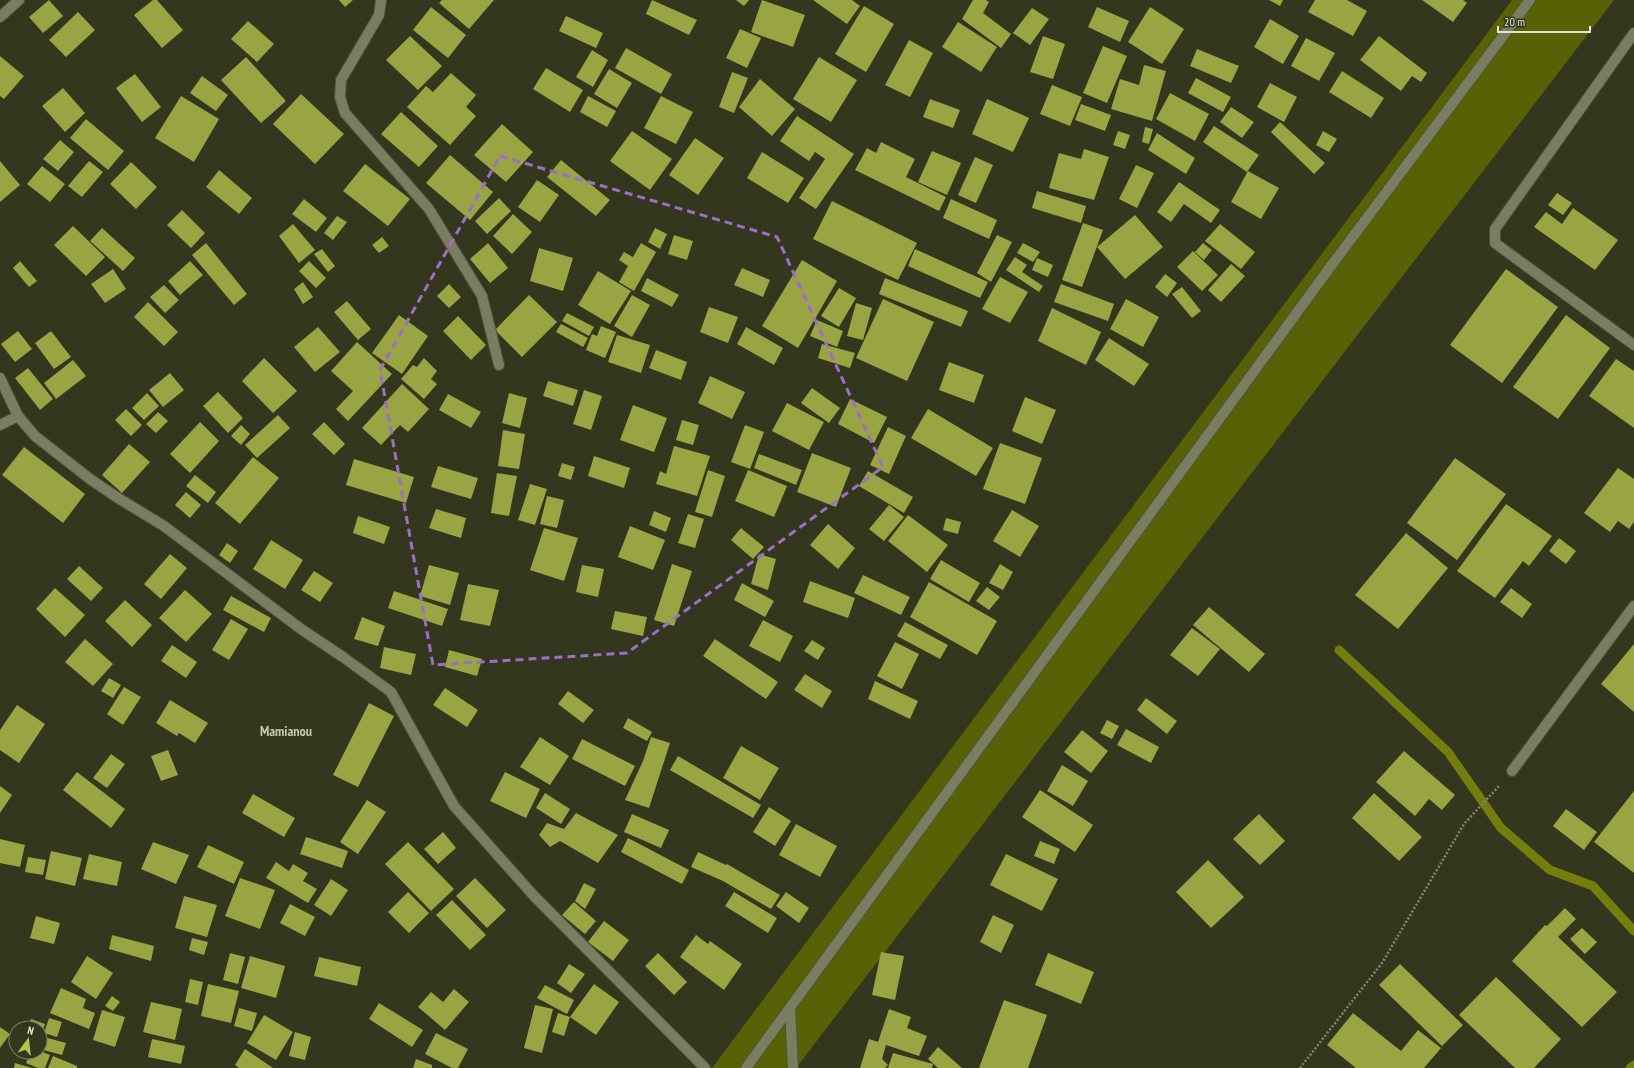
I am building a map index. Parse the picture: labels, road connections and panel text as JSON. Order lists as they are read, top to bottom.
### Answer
{
  "districts": ["Mamianou"],
  "scale_bar": "20 m",
  "north": "top"
}
